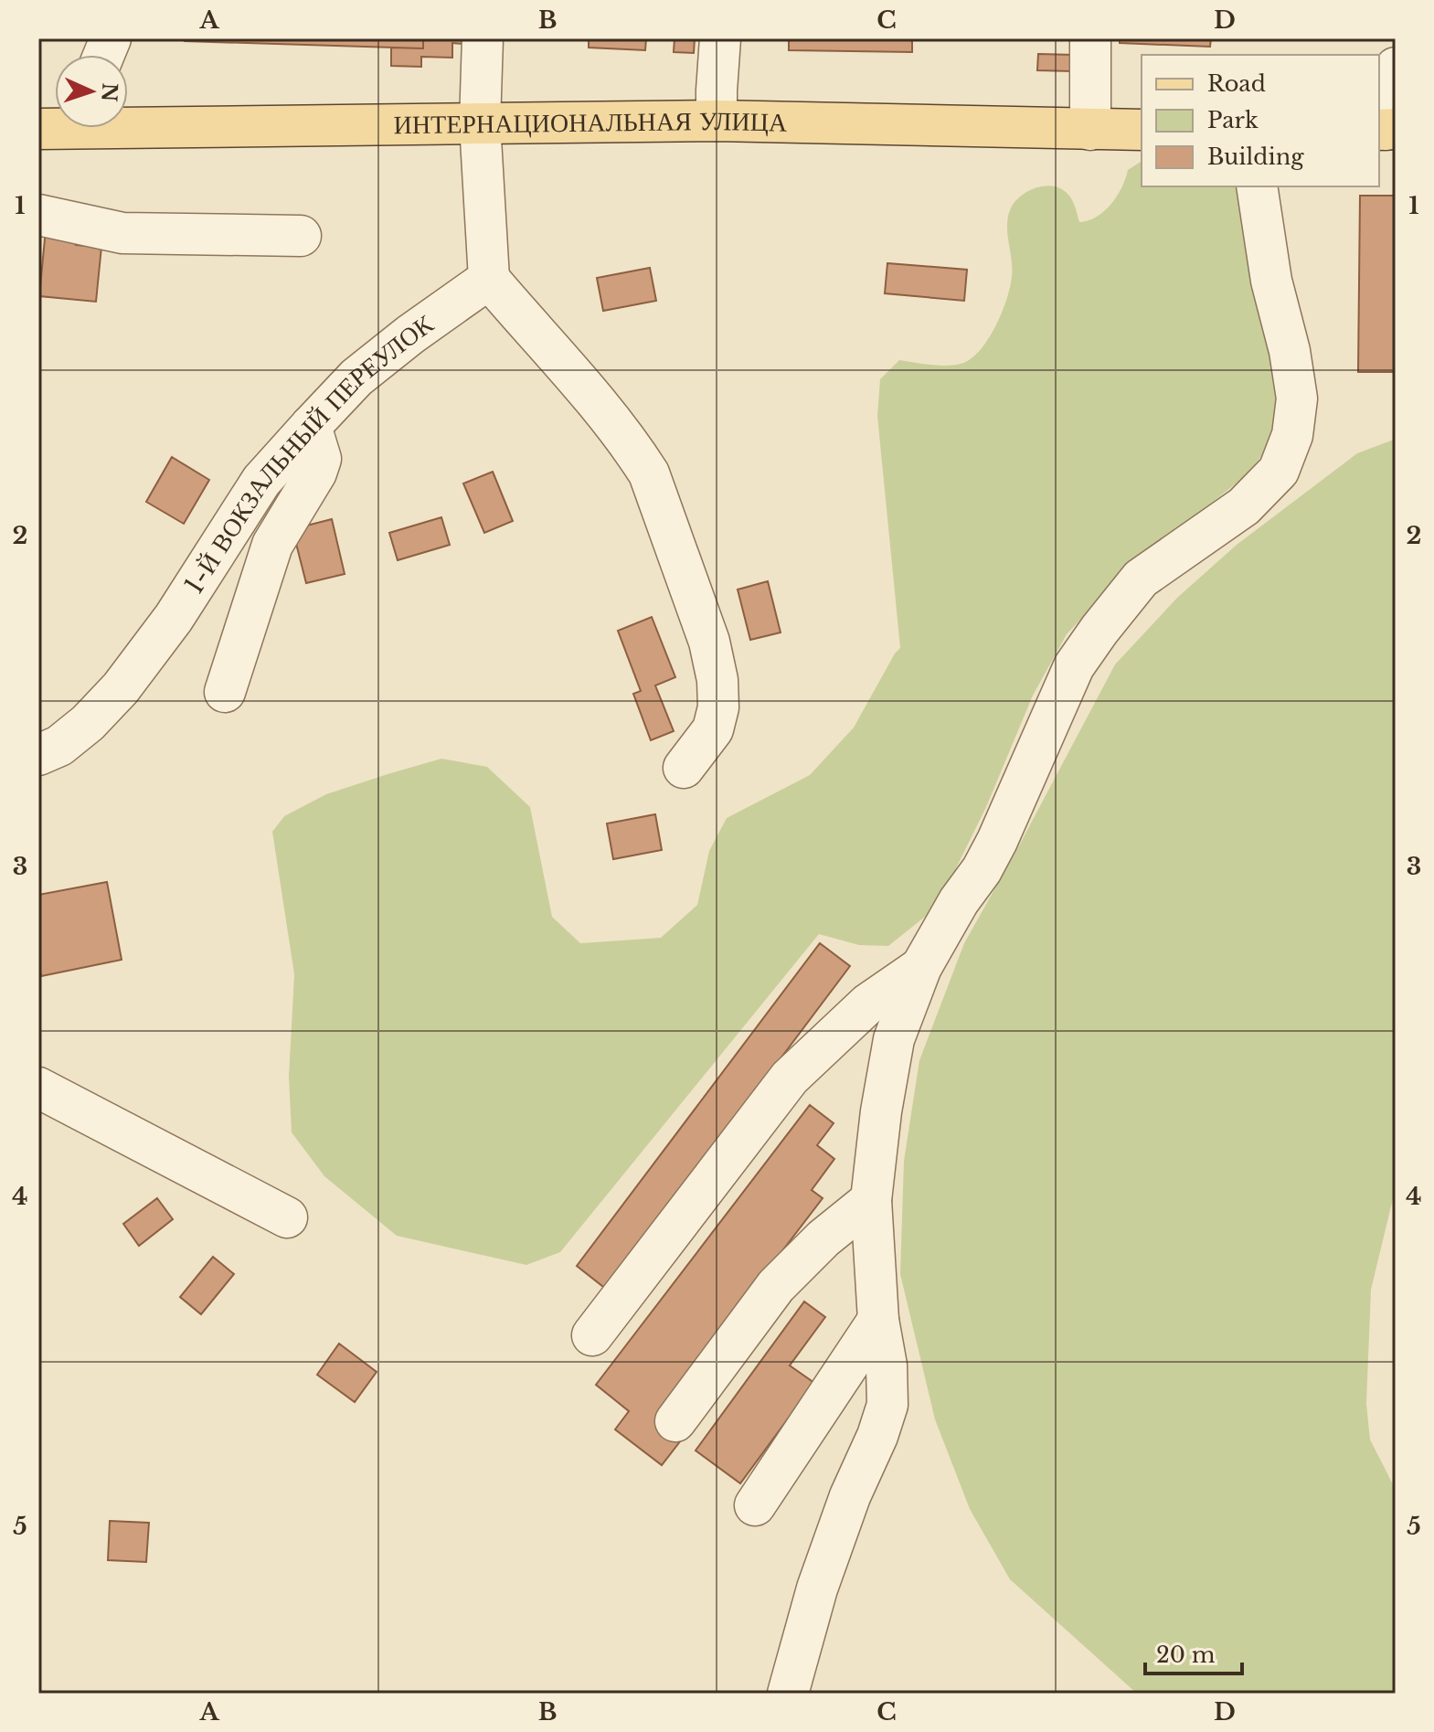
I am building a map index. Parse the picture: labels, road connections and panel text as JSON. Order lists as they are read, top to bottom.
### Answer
{
  "streets": {
    "main road": ["ИНТЕРНАЦИОНАЛЬНАЯ УЛИЦА"],
    "street": ["1-Й ВОКЗАЛЬНЫЙ ПЕРЕУЛОК"]
  },
  "legend": ["Road", "Park", "Building"],
  "scale_bar": "20 m",
  "north": "right",
  "grid": {
    "columns": [
      "A",
      "B",
      "C",
      "D"
    ],
    "rows": [
      "1",
      "2",
      "3",
      "4",
      "5"
    ]
  }
}
